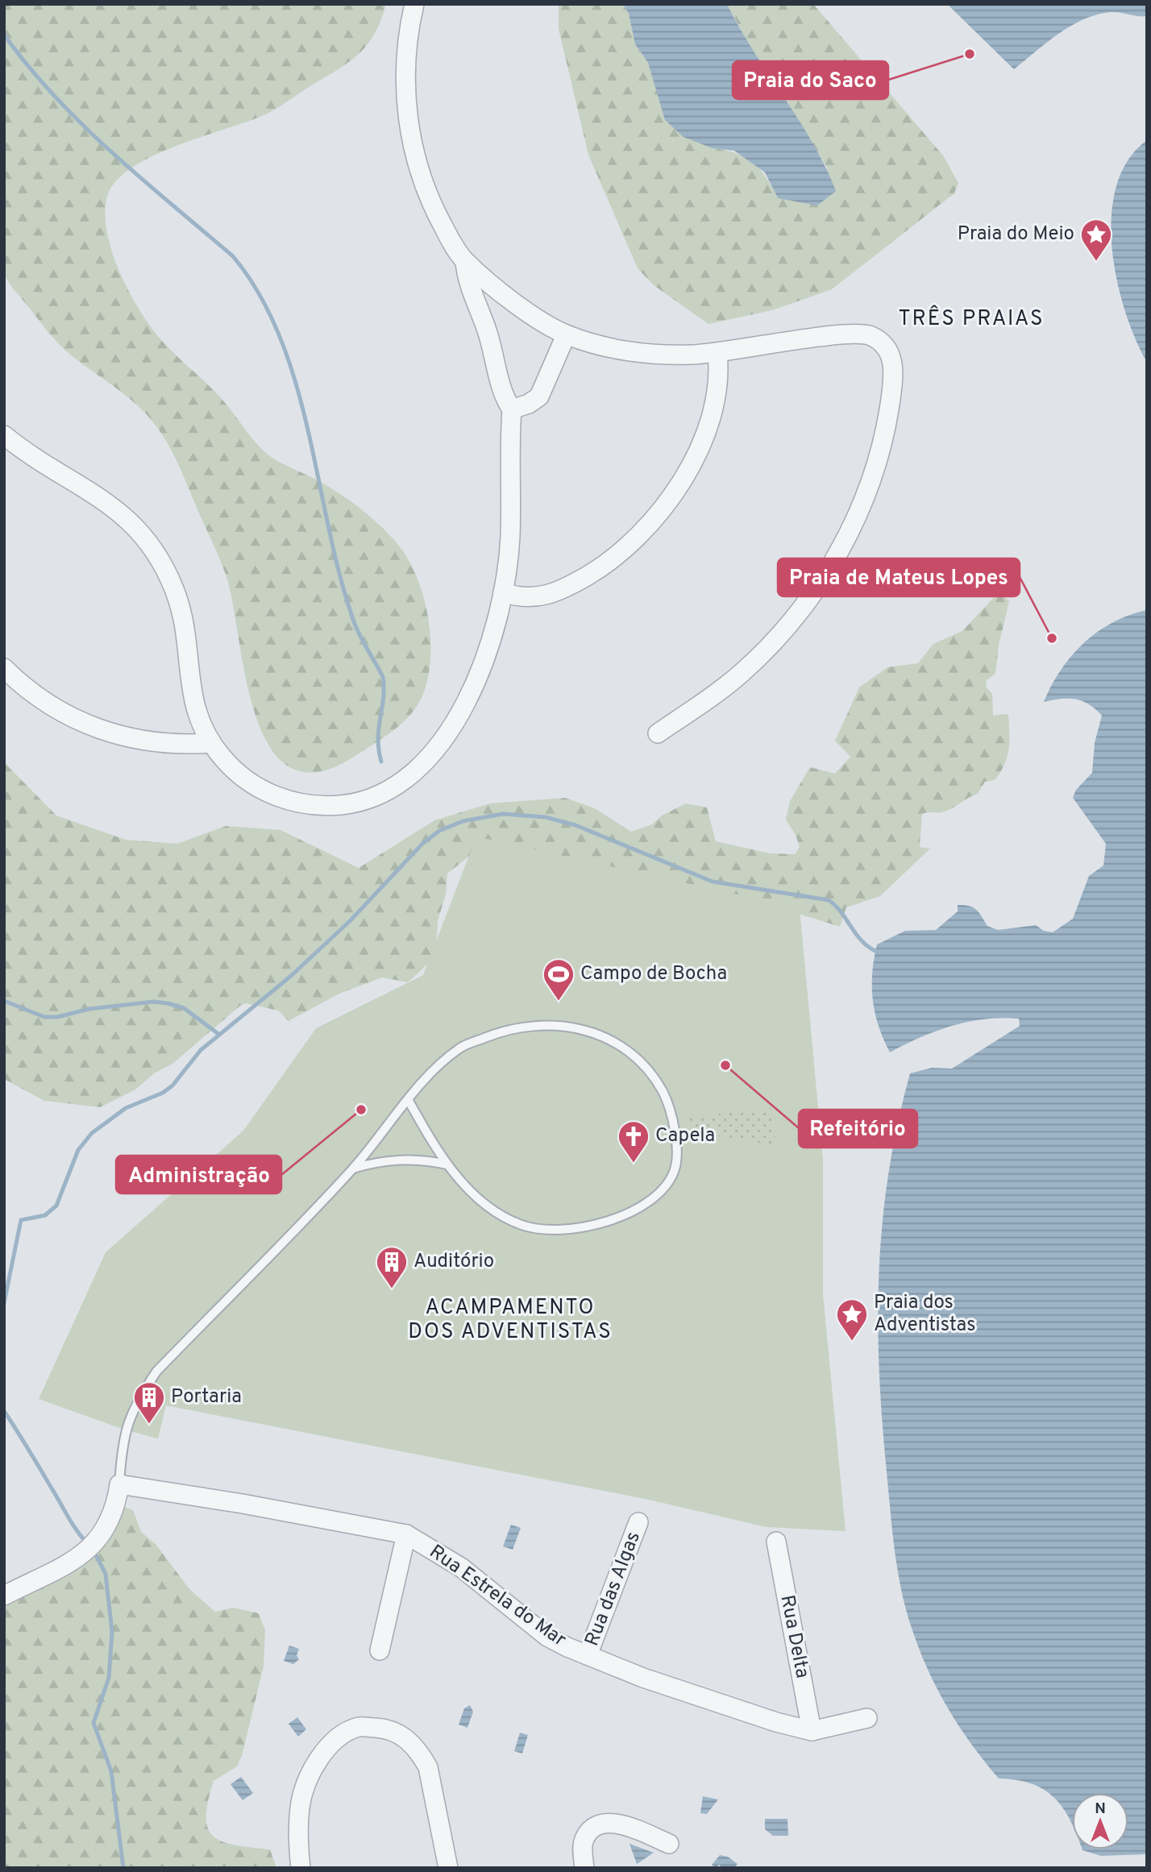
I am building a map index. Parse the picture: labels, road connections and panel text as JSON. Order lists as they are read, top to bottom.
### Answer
{
  "streets": {
    "street": ["Rua das Algas", "Rua Estrela do Mar", "Rua Delta"]
  },
  "crossings": [
    ["Rua das Algas", "Rua Estrela do Mar"],
    ["Rua Estrela do Mar", "Rua Delta"]
  ],
  "districts": ["TRÊS PRAIAS", "ACAMPAMENTO DOS ADVENTISTAS"],
  "places": {
    "other": [
      "Praia do Saco",
      "Praia de Mateus Lopes",
      "Refeitório",
      "Administração"
    ],
    "place": ["Praia do Meio", "Praia dos Adventistas"],
    "sports": ["Campo de Bocha"],
    "church": ["Capela"],
    "building": ["Auditório", "Portaria"]
  },
  "north": "top"
}
